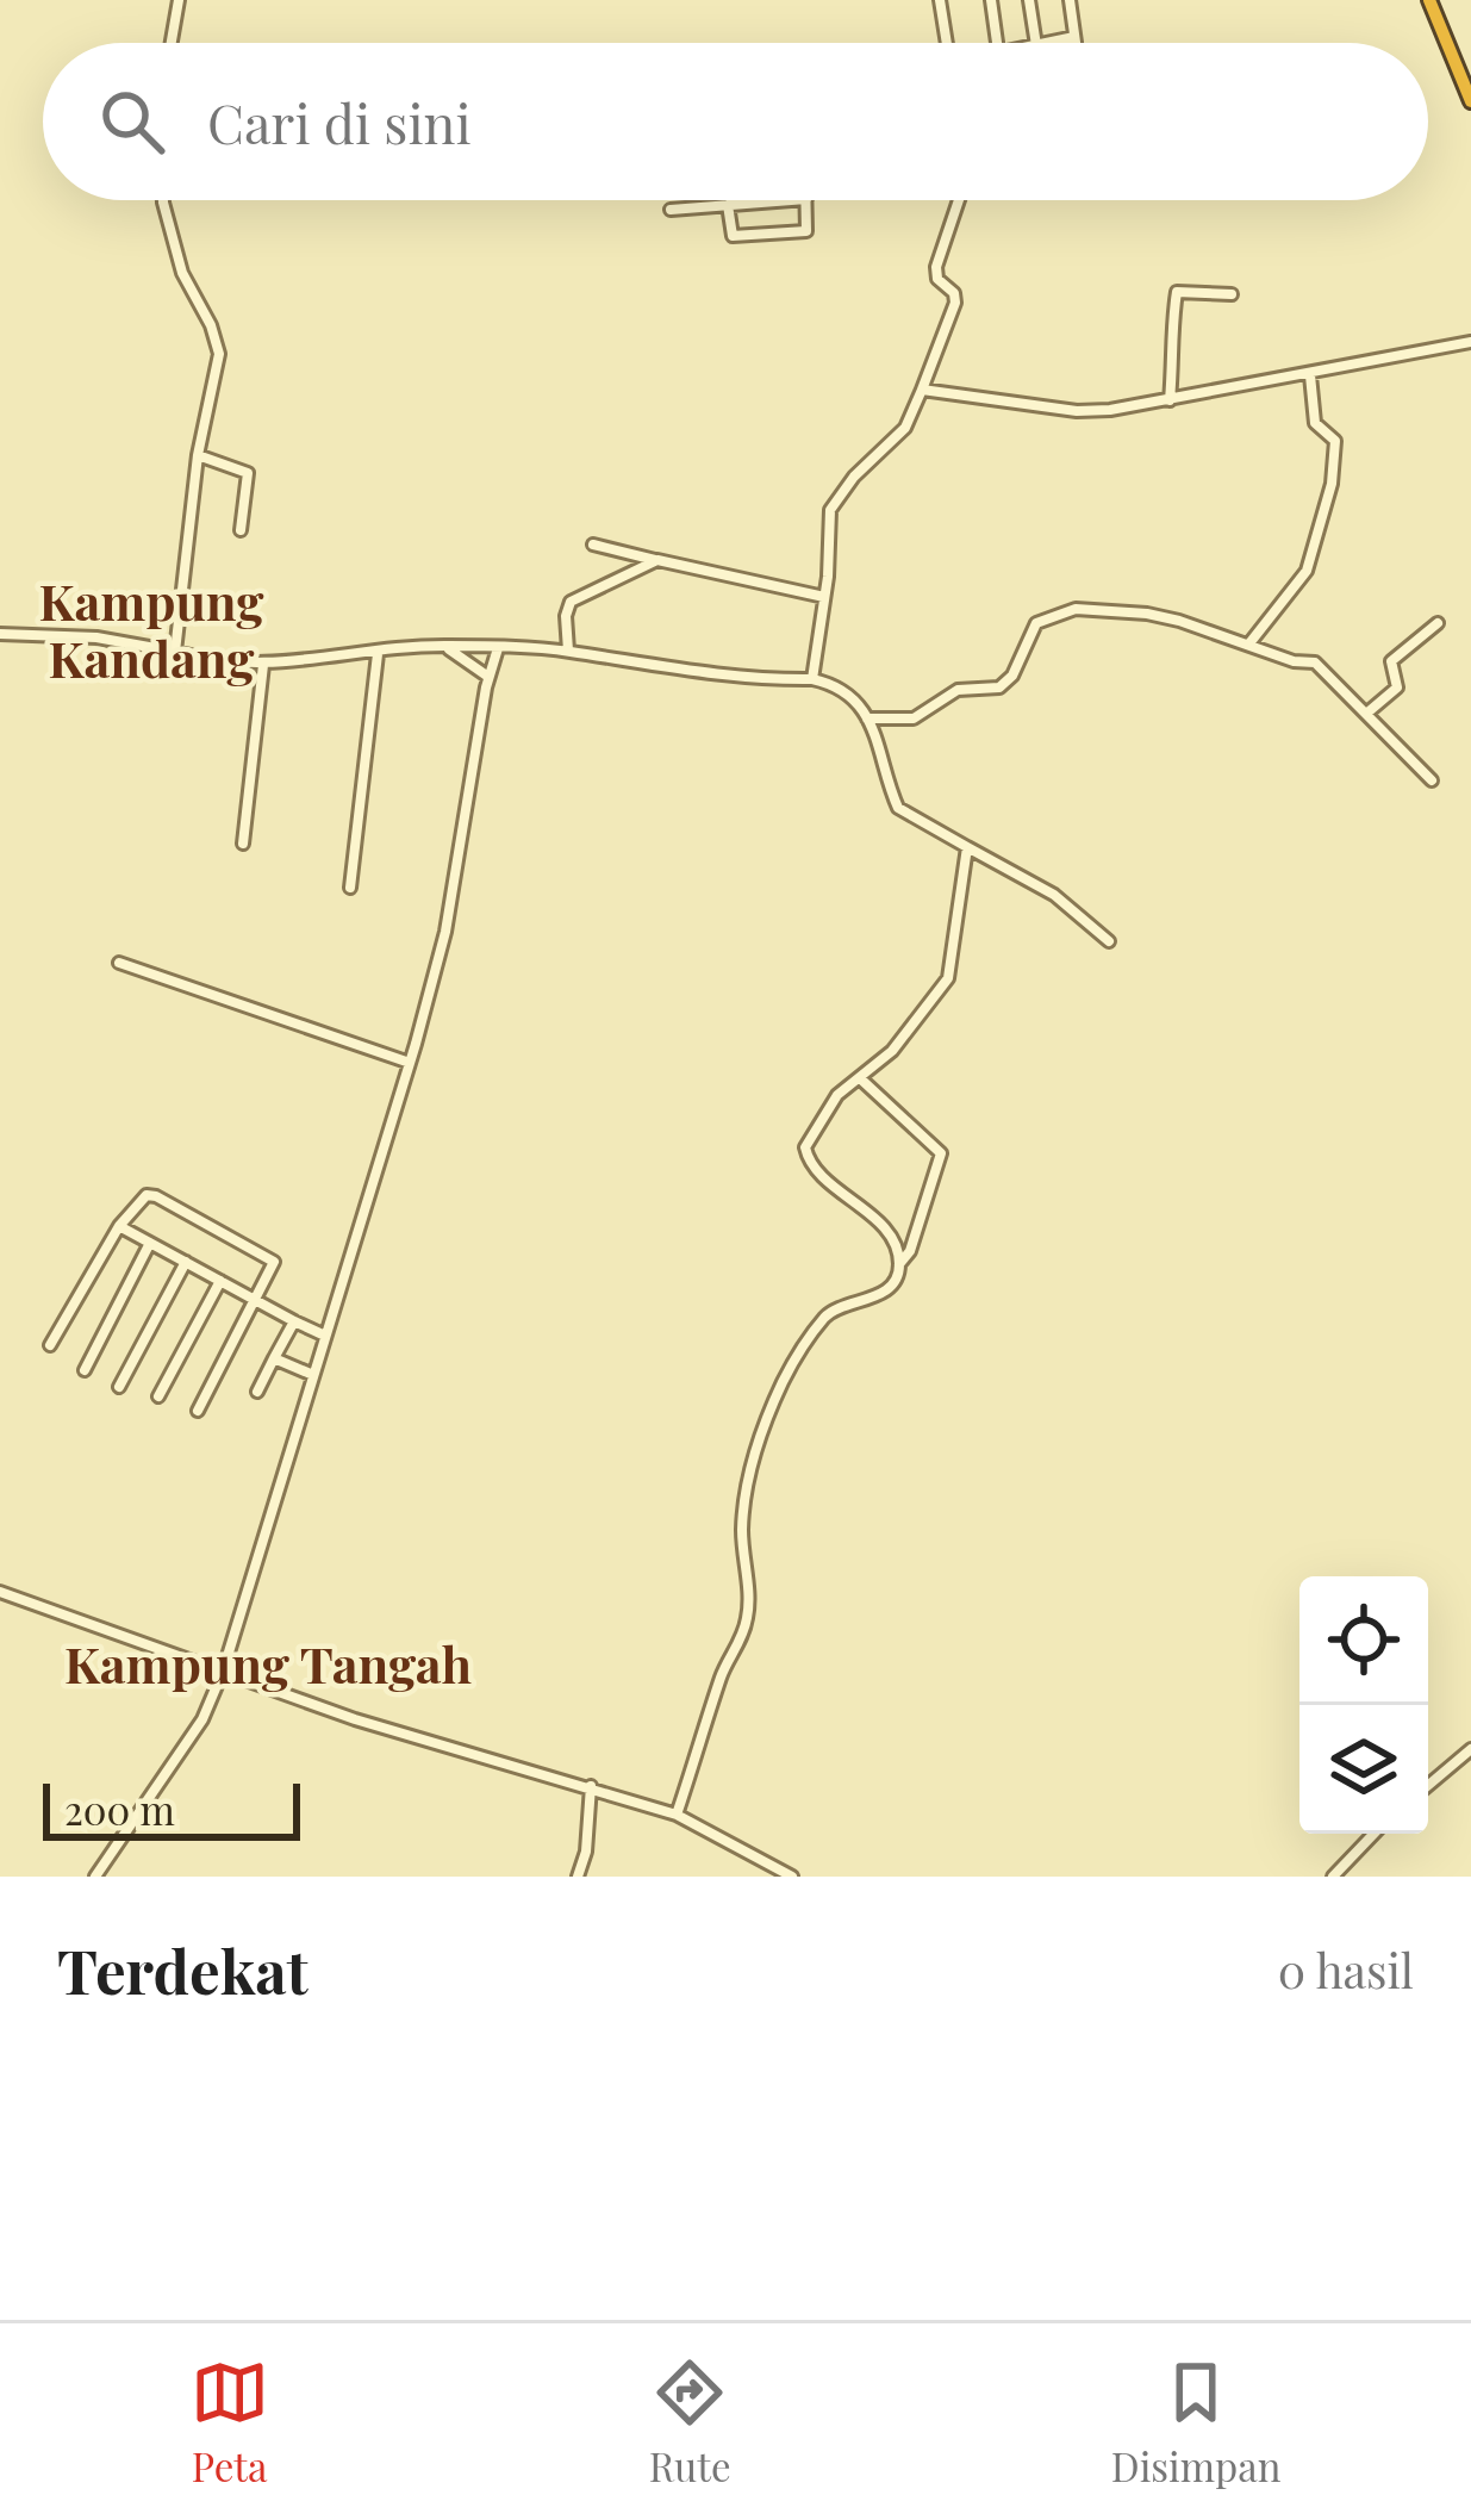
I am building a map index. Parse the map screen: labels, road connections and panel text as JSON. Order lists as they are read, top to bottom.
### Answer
{
  "districts": ["Kampung Kandang", "Kampung Tangah"],
  "scale_bar": "200 m",
  "page": {
    "search": "Cari di sini",
    "scale": "200 m",
    "heading": ["Terdekat", "0 hasil"],
    "nav": ["Peta", "Rute", "Disimpan"]
  }
}
